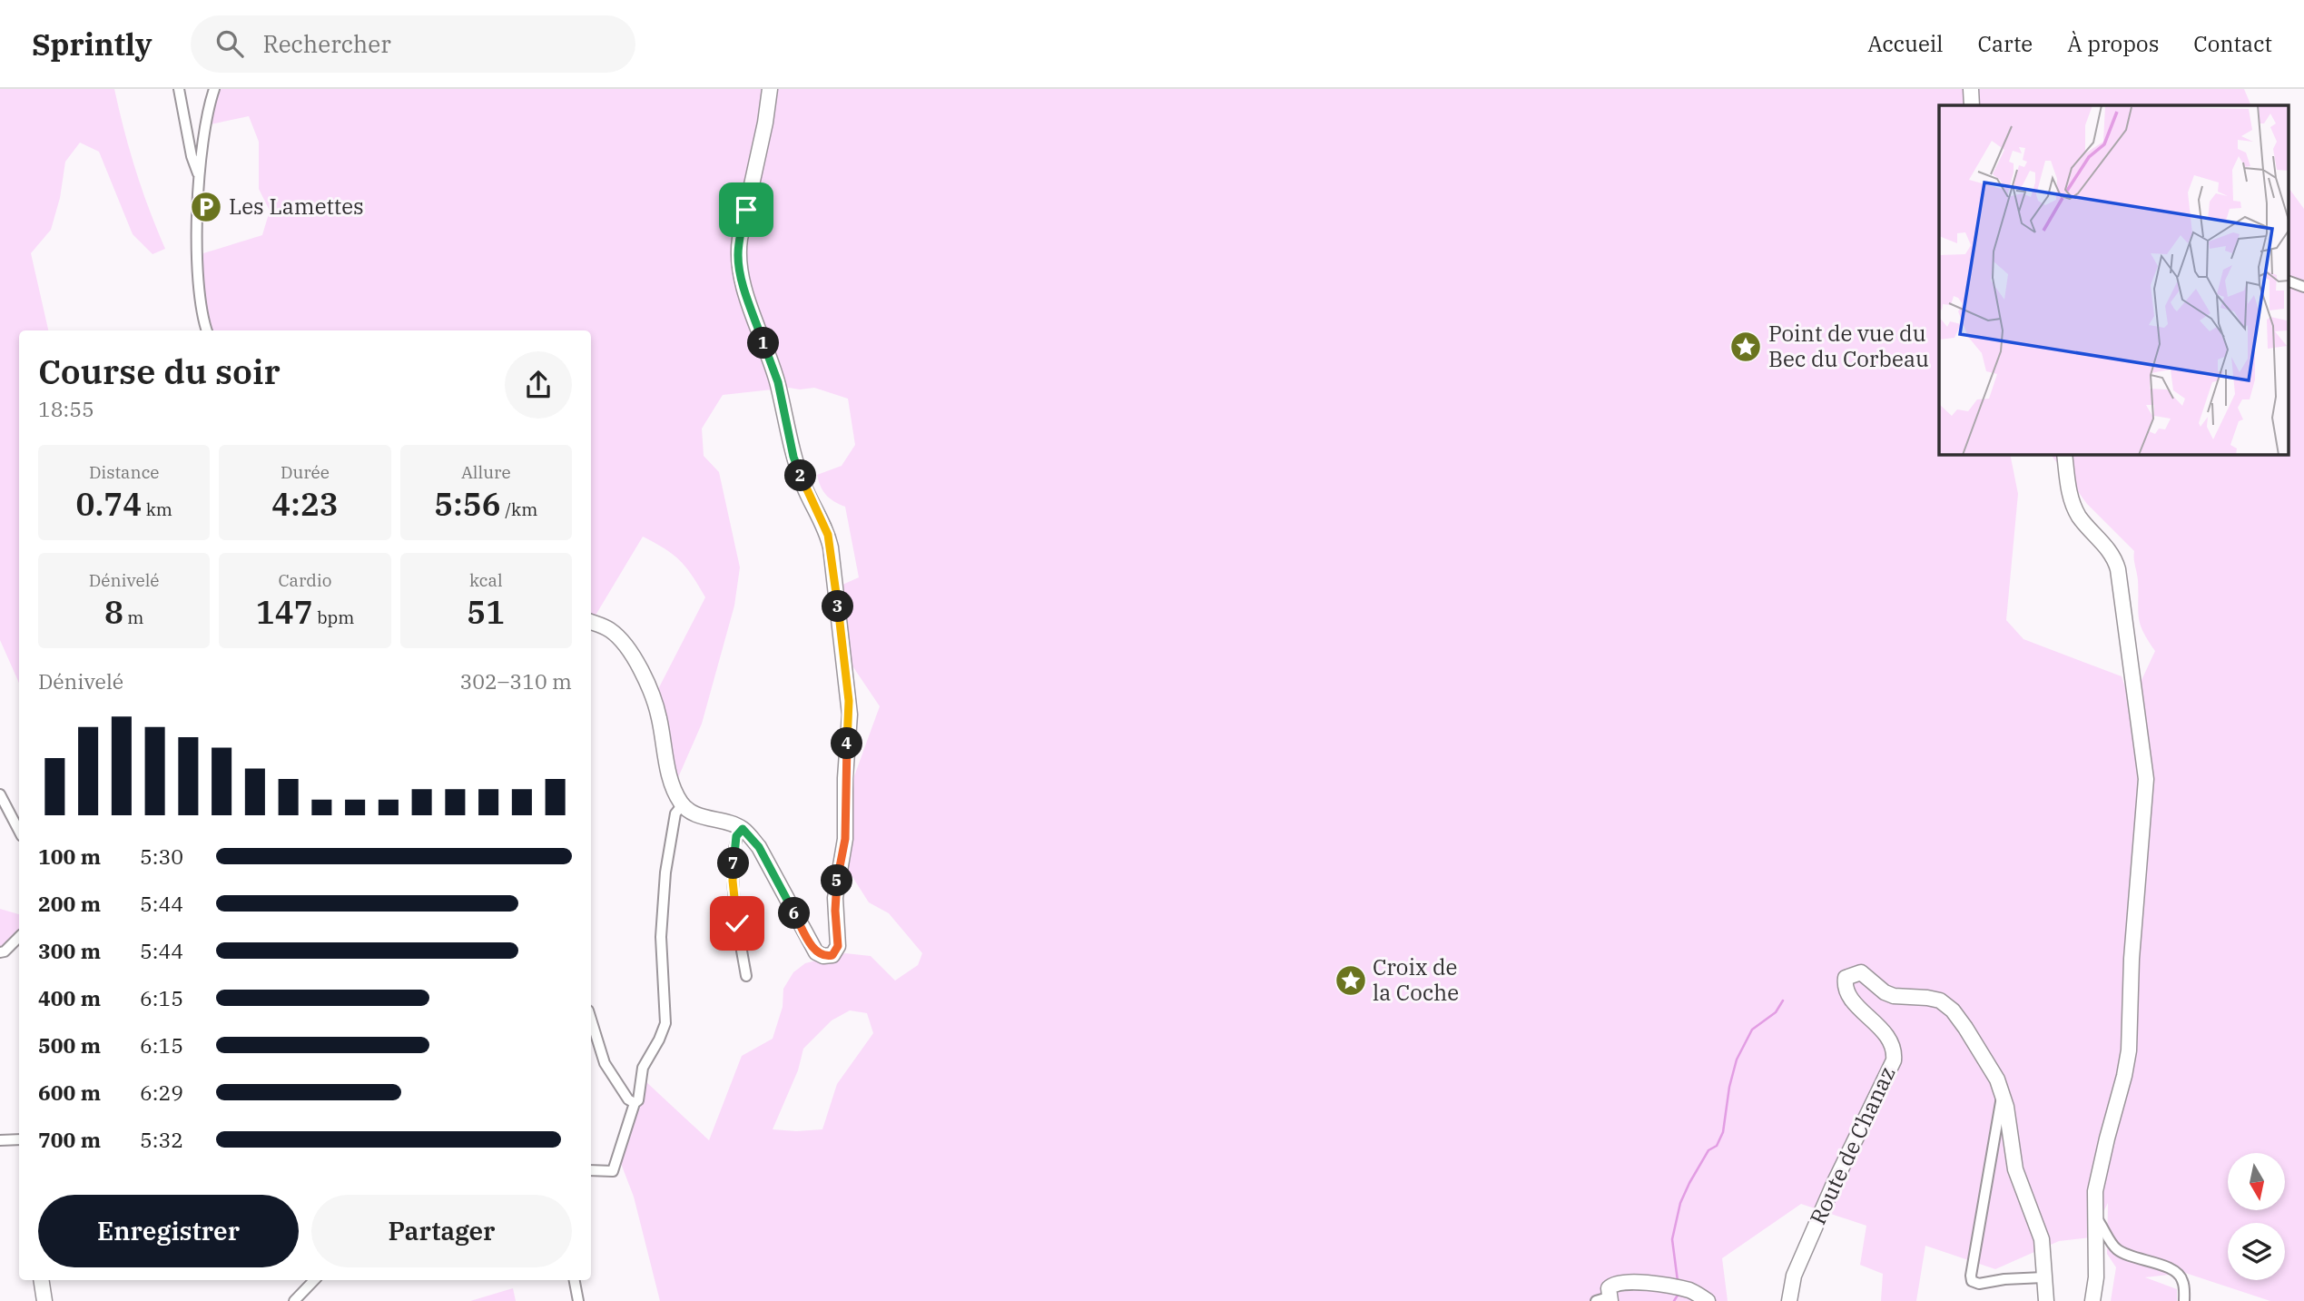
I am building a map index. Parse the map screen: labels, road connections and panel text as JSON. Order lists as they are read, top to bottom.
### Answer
{
  "streets": {
    "street": ["Route de Chanaz"]
  },
  "places": {
    "parking": ["Les Lamettes"],
    "place": ["Point de vue du Bec du Corbeau", "Croix de la Coche"]
  },
  "north": "bottom",
  "page": {
    "header": "Sprintly",
    "search": "Rechercher",
    "nav": [
      "Accueil",
      "Carte",
      "À propos",
      "Contact"
    ],
    "pins": [
      "1",
      "2",
      "3",
      "4",
      "7",
      "5",
      "6"
    ],
    "heading": ["Course du soir", "18:55"],
    "stats": [
      ["Distance", "0.74 km"],
      ["Durée", "4:23"],
      ["Allure", "5:56 /km"],
      ["Dénivelé", "8 m"],
      ["Cardio", "147 bpm"],
      ["kcal", "51"]
    ],
    "chart": ["Dénivelé", "302–310 m"],
    "list": [
      {
        "name": "100 m",
        "note": "5:30"
      },
      {
        "name": "200 m",
        "note": "5:44"
      },
      {
        "name": "300 m",
        "note": "5:44"
      },
      {
        "name": "400 m",
        "note": "6:15"
      },
      {
        "name": "500 m",
        "note": "6:15"
      },
      {
        "name": "600 m",
        "note": "6:29"
      },
      {
        "name": "700 m",
        "note": "5:32"
      }
    ],
    "buttons": ["Enregistrer", "Partager"]
  }
}
